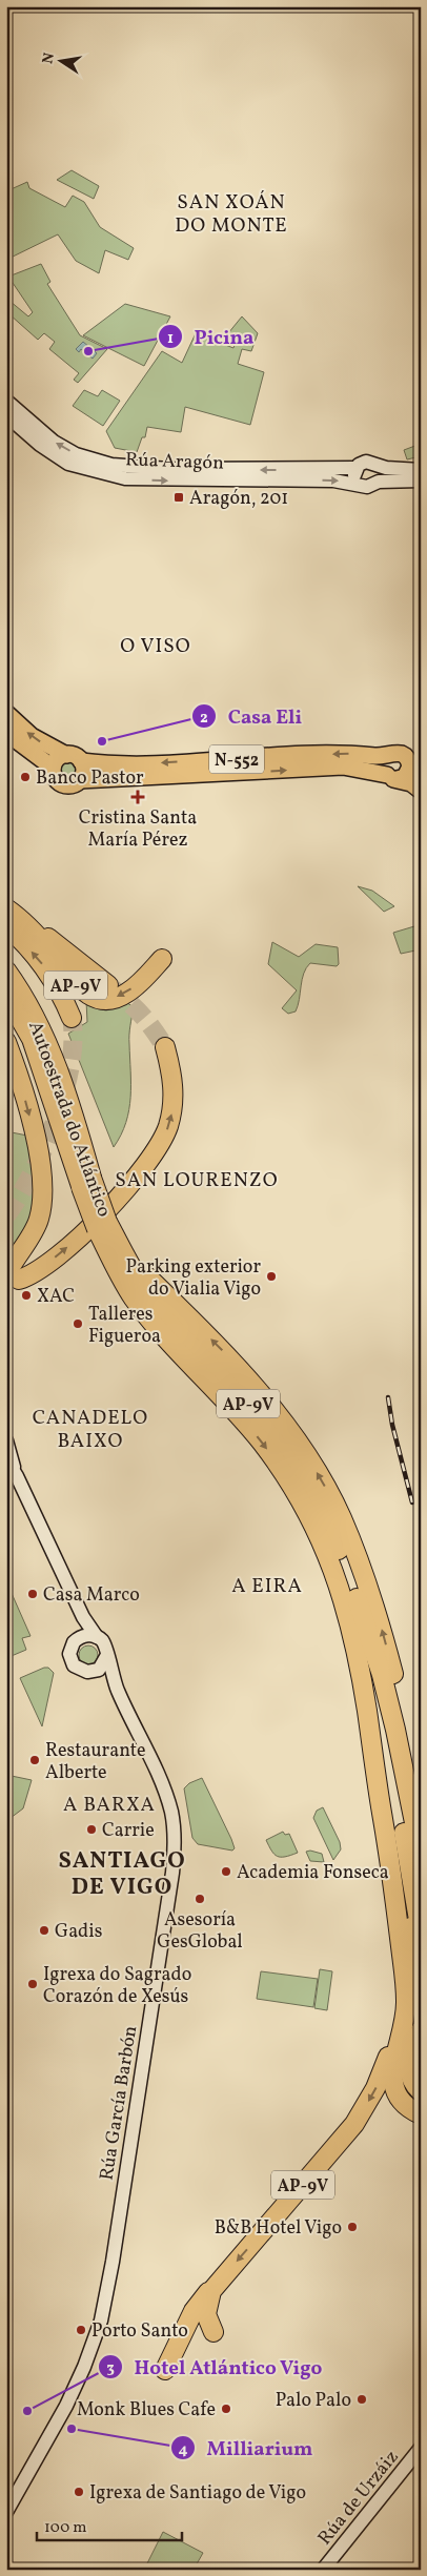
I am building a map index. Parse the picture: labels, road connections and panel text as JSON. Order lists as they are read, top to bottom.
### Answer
{
  "streets": {
    "highway": ["AP-9V", "Autoestrada do Atlántico"],
    "main road": [
      "Rúa Aragón",
      "N-552",
      "Rúa García Barbón",
      "Rúa de Urzáiz"
    ]
  },
  "districts": [
    "SAN XOÁN DO MONTE",
    "O VISO",
    "SAN LOURENZO",
    "CANADELO BAIXO",
    "A EIRA",
    "A BARXA",
    "SANTIAGO DE VIGO"
  ],
  "places": {
    "other": [
      "Picina",
      "Casa Eli",
      "Banco Pastor",
      "Parking exterior do Vialia Vigo",
      "XAC",
      "Talleres Figueroa",
      "Casa Marco",
      "Restaurante Alberte",
      "Carrie",
      "Academia Fonseca",
      "Asesoría GesGlobal",
      "Gadis",
      "Igrexa do Sagrado Corazón de Xesús",
      "B&B Hotel Vigo",
      "Porto Santo",
      "Palo Palo",
      "Monk Blues Cafe",
      "Hotel Atlántico Vigo",
      "Milliarium",
      "Igrexa de Santiago de Vigo"
    ],
    "transit": ["Aragón, 201"],
    "health": ["Cristina Santa María Pérez"]
  },
  "scale_bar": "100 m",
  "north": "left"
}
